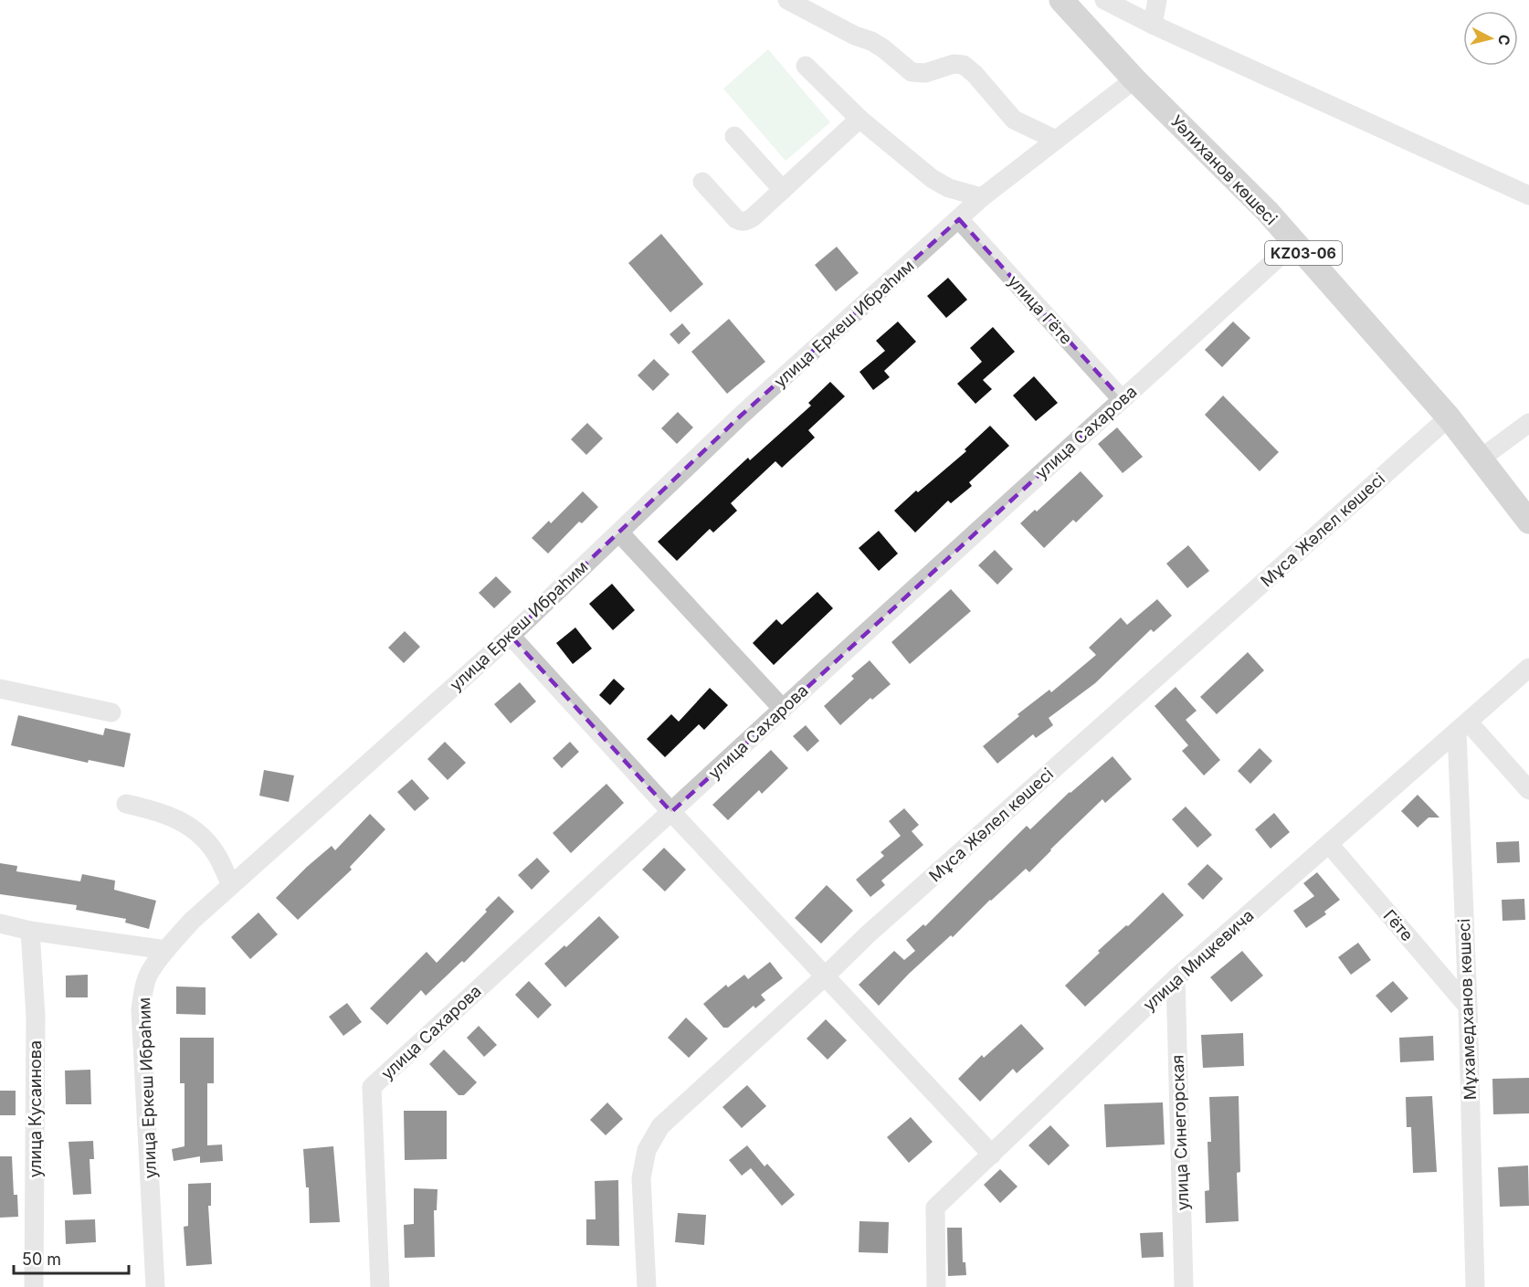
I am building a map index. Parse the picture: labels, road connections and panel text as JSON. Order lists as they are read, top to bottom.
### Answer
{
  "streets": {
    "main road": ["Уәлиханов көшесі", "KZ03-06"],
    "street": [
      "улица Гёте",
      "улица Еркеш Ибраһим",
      "улица Сахарова",
      "Мұса Жәлел көшесі",
      "Гёте",
      "улица Мицкевича",
      "Мұхамедханов көшесі",
      "улица Кусаинова",
      "улица Синегорская"
    ]
  },
  "crossings": [
    ["Уәлиханов көшесі", "улица Еркеш Ибраһим"],
    ["Уәлиханов көшесі", "улица Сахарова"],
    ["Уәлиханов көшесі", "Мұса Жәлел көшесі"],
    ["улица Гёте", "улица Еркеш Ибраһим"],
    ["улица Гёте", "улица Сахарова"],
    ["Гёте", "улица Мицкевича"],
    ["Гёте", "Мұхамедханов көшесі"],
    ["улица Мицкевича", "Мұхамедханов көшесі"],
    ["улица Мицкевича", "улица Синегорская"]
  ],
  "scale_bar": "50 m",
  "north": "right"
}
